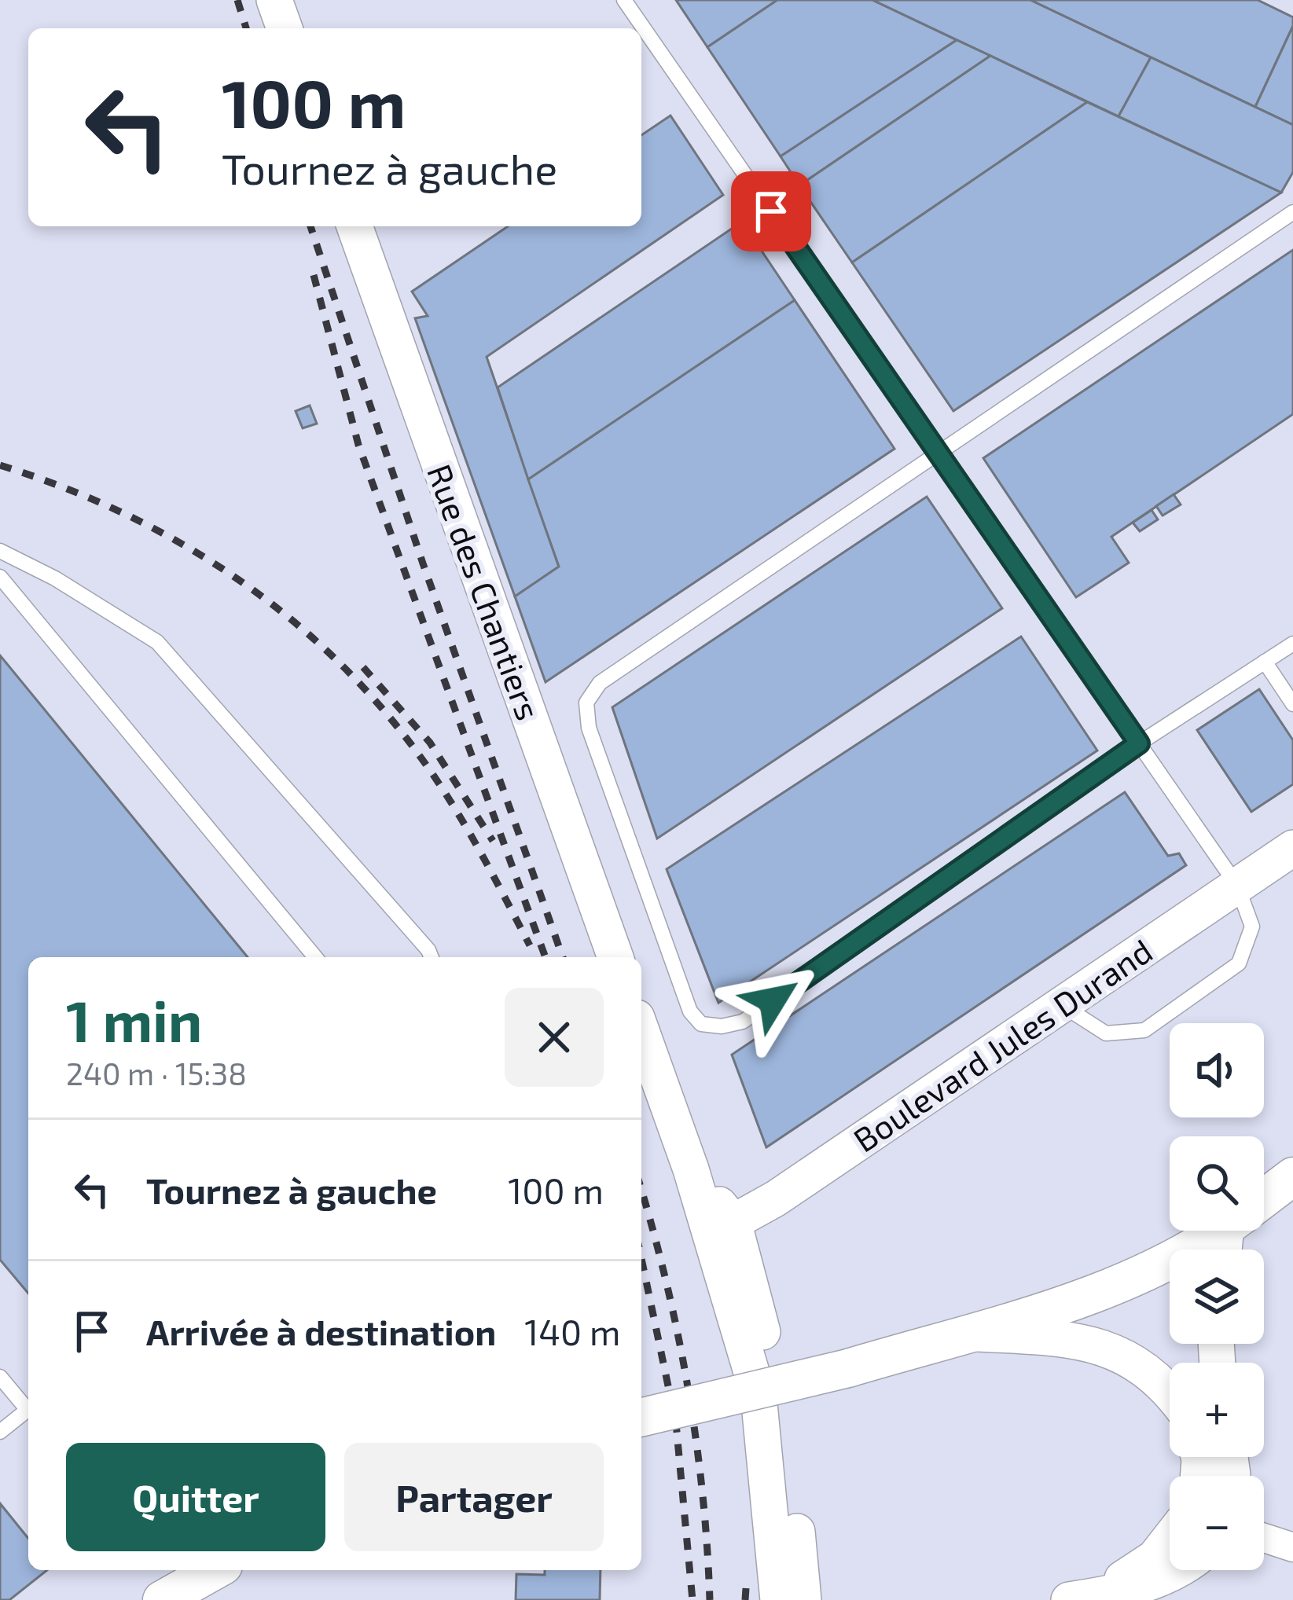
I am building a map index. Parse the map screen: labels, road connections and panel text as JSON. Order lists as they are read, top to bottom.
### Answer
{
  "streets": {
    "street": ["Rue des Chantiers", "Boulevard Jules Durand"]
  },
  "page": {
    "turn": ["100 m", "Tournez à gauche"],
    "heading": ["1 min", "240 m · 15:38"],
    "map_buttons": ["+", "−"],
    "list": [
      {
        "name": "Tournez à gauche",
        "value": "100 m"
      },
      {
        "name": "Arrivée à destination",
        "value": "140 m"
      }
    ],
    "buttons": ["Quitter", "Partager"]
  }
}
